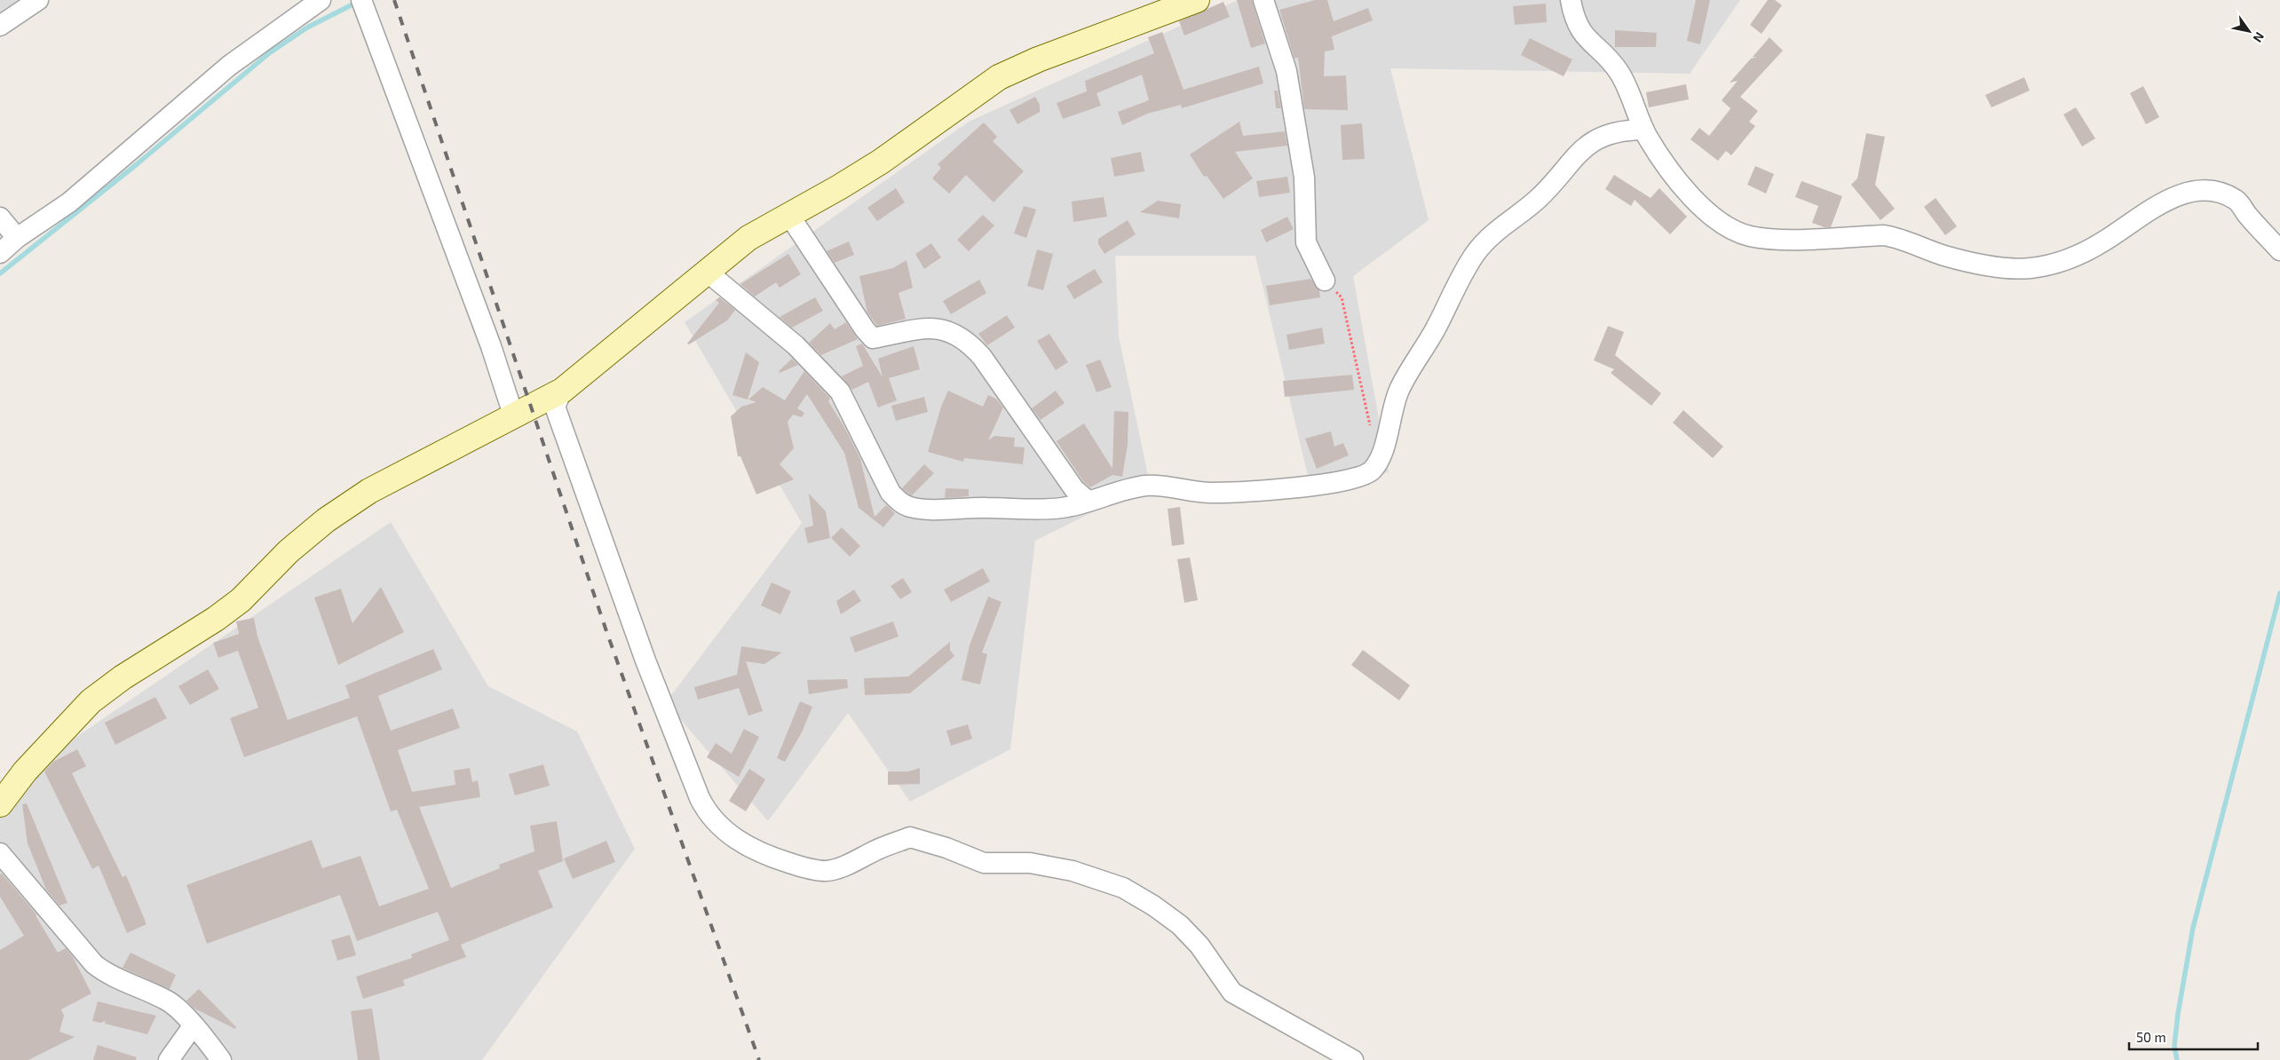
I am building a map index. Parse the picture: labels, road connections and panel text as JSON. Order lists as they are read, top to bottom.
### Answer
{
  "scale_bar": "50 m",
  "north": "bottom right"
}
